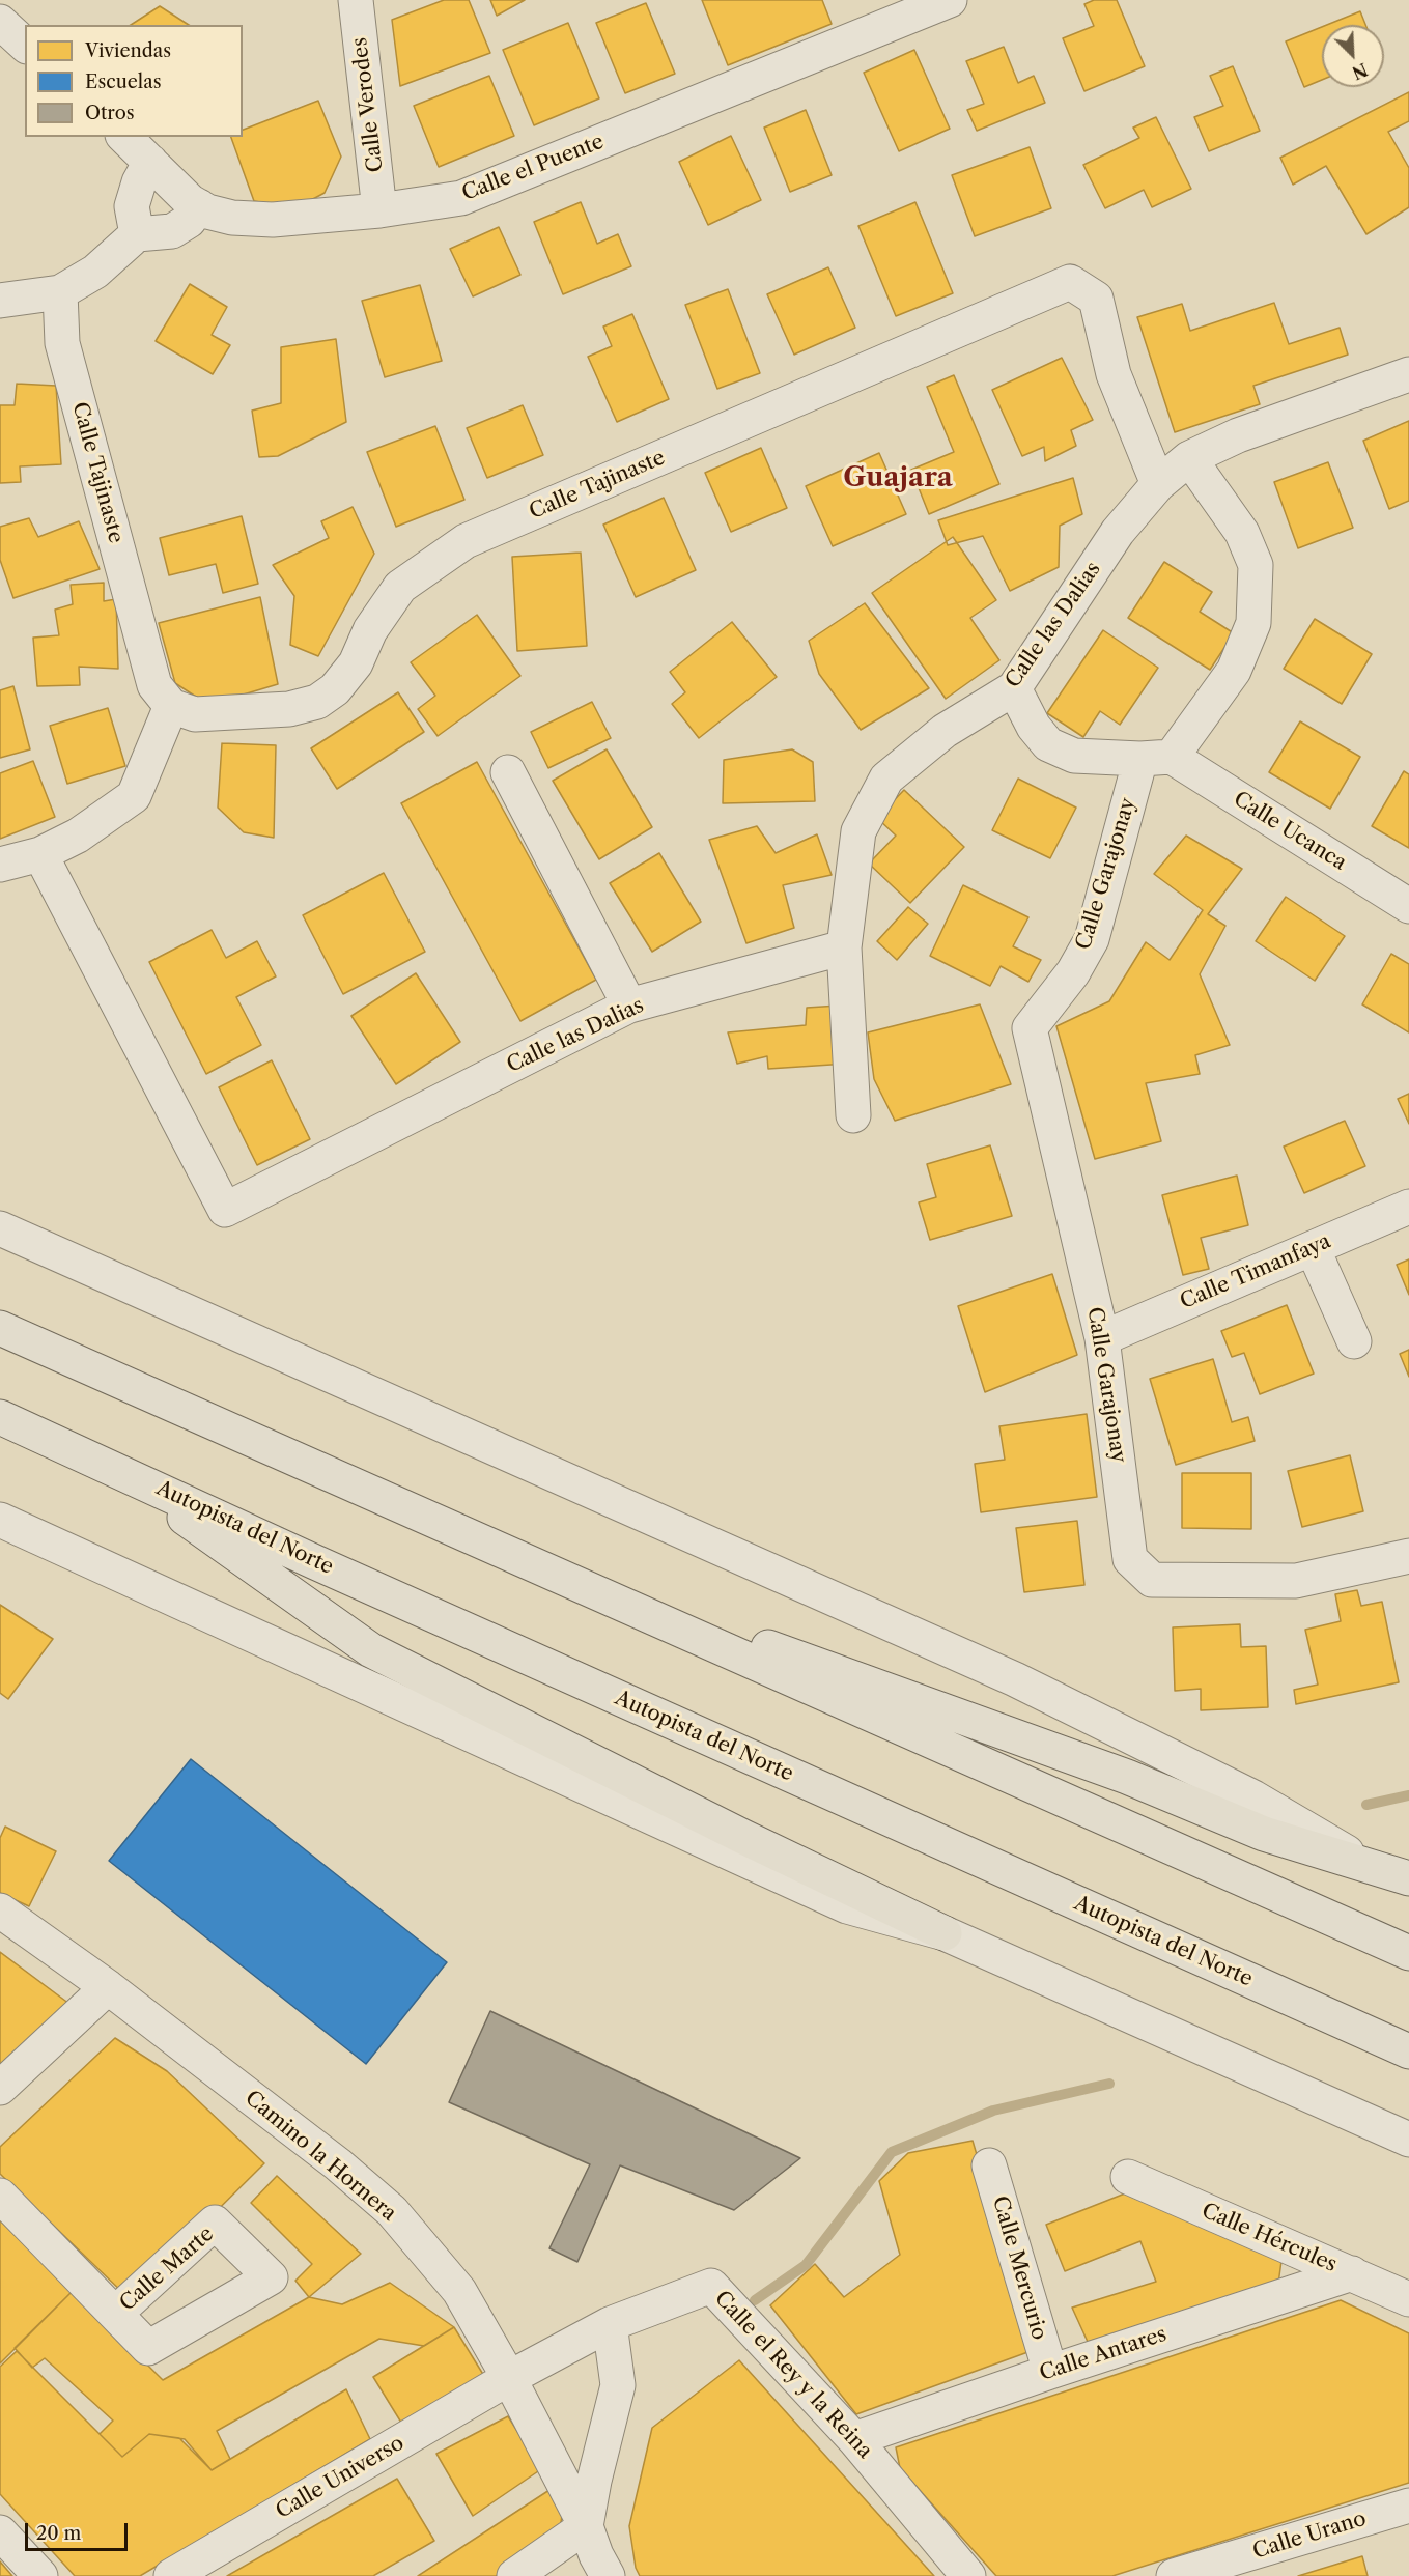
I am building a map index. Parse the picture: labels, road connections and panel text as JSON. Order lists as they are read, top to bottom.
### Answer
{
  "streets": {
    "highway": ["Autopista del Norte"],
    "street": [
      "Calle Verodes",
      "Calle el Puente",
      "Calle Tajinaste",
      "Calle las Dalias",
      "Calle Ucanca",
      "Calle Garajonay",
      "Calle Timanfaya",
      "Camino la Hornera",
      "Calle Hércules",
      "Calle Mercurio",
      "Calle Marte",
      "Calle Antares",
      "Calle el Rey y la Reina",
      "Calle Universo",
      "Calle Urano"
    ]
  },
  "crossings": [
    ["Calle Verodes", "Calle el Puente"],
    ["Calle Tajinaste", "Calle las Dalias"],
    ["Calle las Dalias", "Calle Ucanca"],
    ["Calle las Dalias", "Calle Garajonay"],
    ["Calle Ucanca", "Calle Garajonay"],
    ["Calle Garajonay", "Calle Timanfaya"],
    ["Camino la Hornera", "Calle el Rey y la Reina"],
    ["Camino la Hornera", "Calle Universo"],
    ["Calle Hércules", "Calle Antares"],
    ["Calle Mercurio", "Calle Antares"],
    ["Calle Antares", "Calle el Rey y la Reina"],
    ["Calle el Rey y la Reina", "Calle Universo"]
  ],
  "districts": ["Guajara"],
  "legend": ["Viviendas", "Escuelas", "Otros"],
  "scale_bar": "20 m",
  "north": "bottom right"
}
